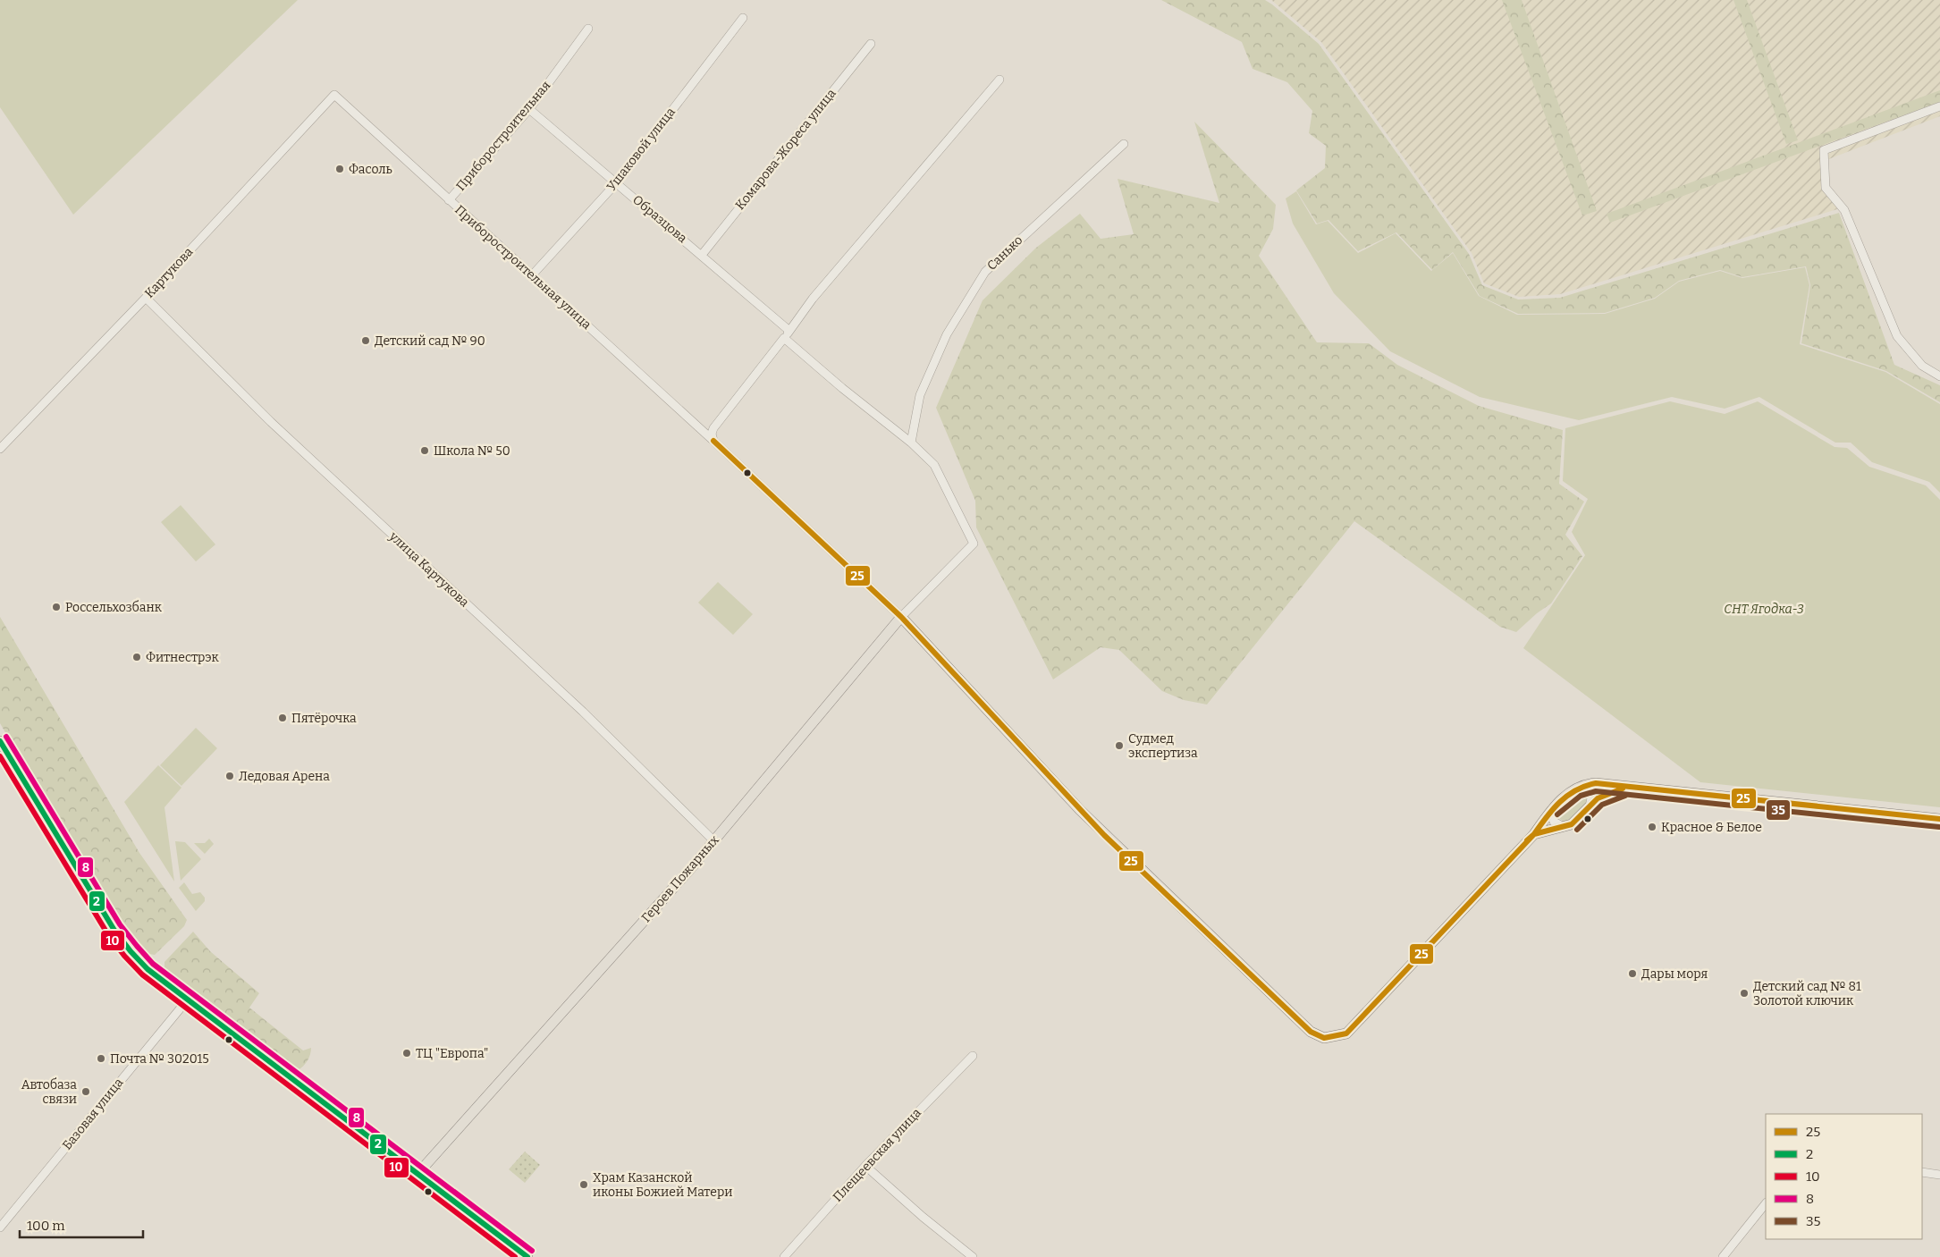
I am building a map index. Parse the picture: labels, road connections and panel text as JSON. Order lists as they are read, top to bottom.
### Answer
{
  "streets": {
    "main road": ["Приборостроительная улица", "Героев Пожарных"],
    "street": [
      "Приборостроительная",
      "Ушаковой улица",
      "Комарова-Жореса улица",
      "Образцова",
      "Санько",
      "Картукова",
      "улица Картукова",
      "Базовая улица",
      "Плещеевская улица"
    ]
  },
  "crossings": [
    ["Приборостроительная", "Образцова"],
    ["Приборостроительная", "Приборостроительная улица"],
    ["Ушаковой улица", "Образцова"],
    ["Ушаковой улица", "Приборостроительная улица"],
    ["Комарова-Жореса улица", "Образцова"],
    ["Приборостроительная улица", "Картукова"],
    ["Приборостроительная улица", "Героев Пожарных"],
    ["Картукова", "улица Картукова"],
    ["улица Картукова", "Героев Пожарных"]
  ],
  "parks": ["СНТ Ягодка-3"],
  "places": [
    "Фасоль",
    "Детский сад № 90",
    "Школа № 50",
    "Россельхозбанк",
    "Фитнестрэк",
    "Пятёрочка",
    "Судмед экспертиза",
    "Ледовая Арена",
    "Красное & Белое",
    "Дары моря",
    "Детский сад № 81 Золотой ключик",
    "ТЦ \"Европа\"",
    "Почта № 302015",
    "Автобаза связи",
    "Храм Казанской иконы Божией Матери"
  ],
  "lines": [
    "transit line 25",
    "transit line 8",
    "transit line 2",
    "transit line 10",
    "transit line 35"
  ],
  "legend": [
    "25",
    "2",
    "10",
    "8",
    "35"
  ],
  "scale_bar": "100 m"
}
